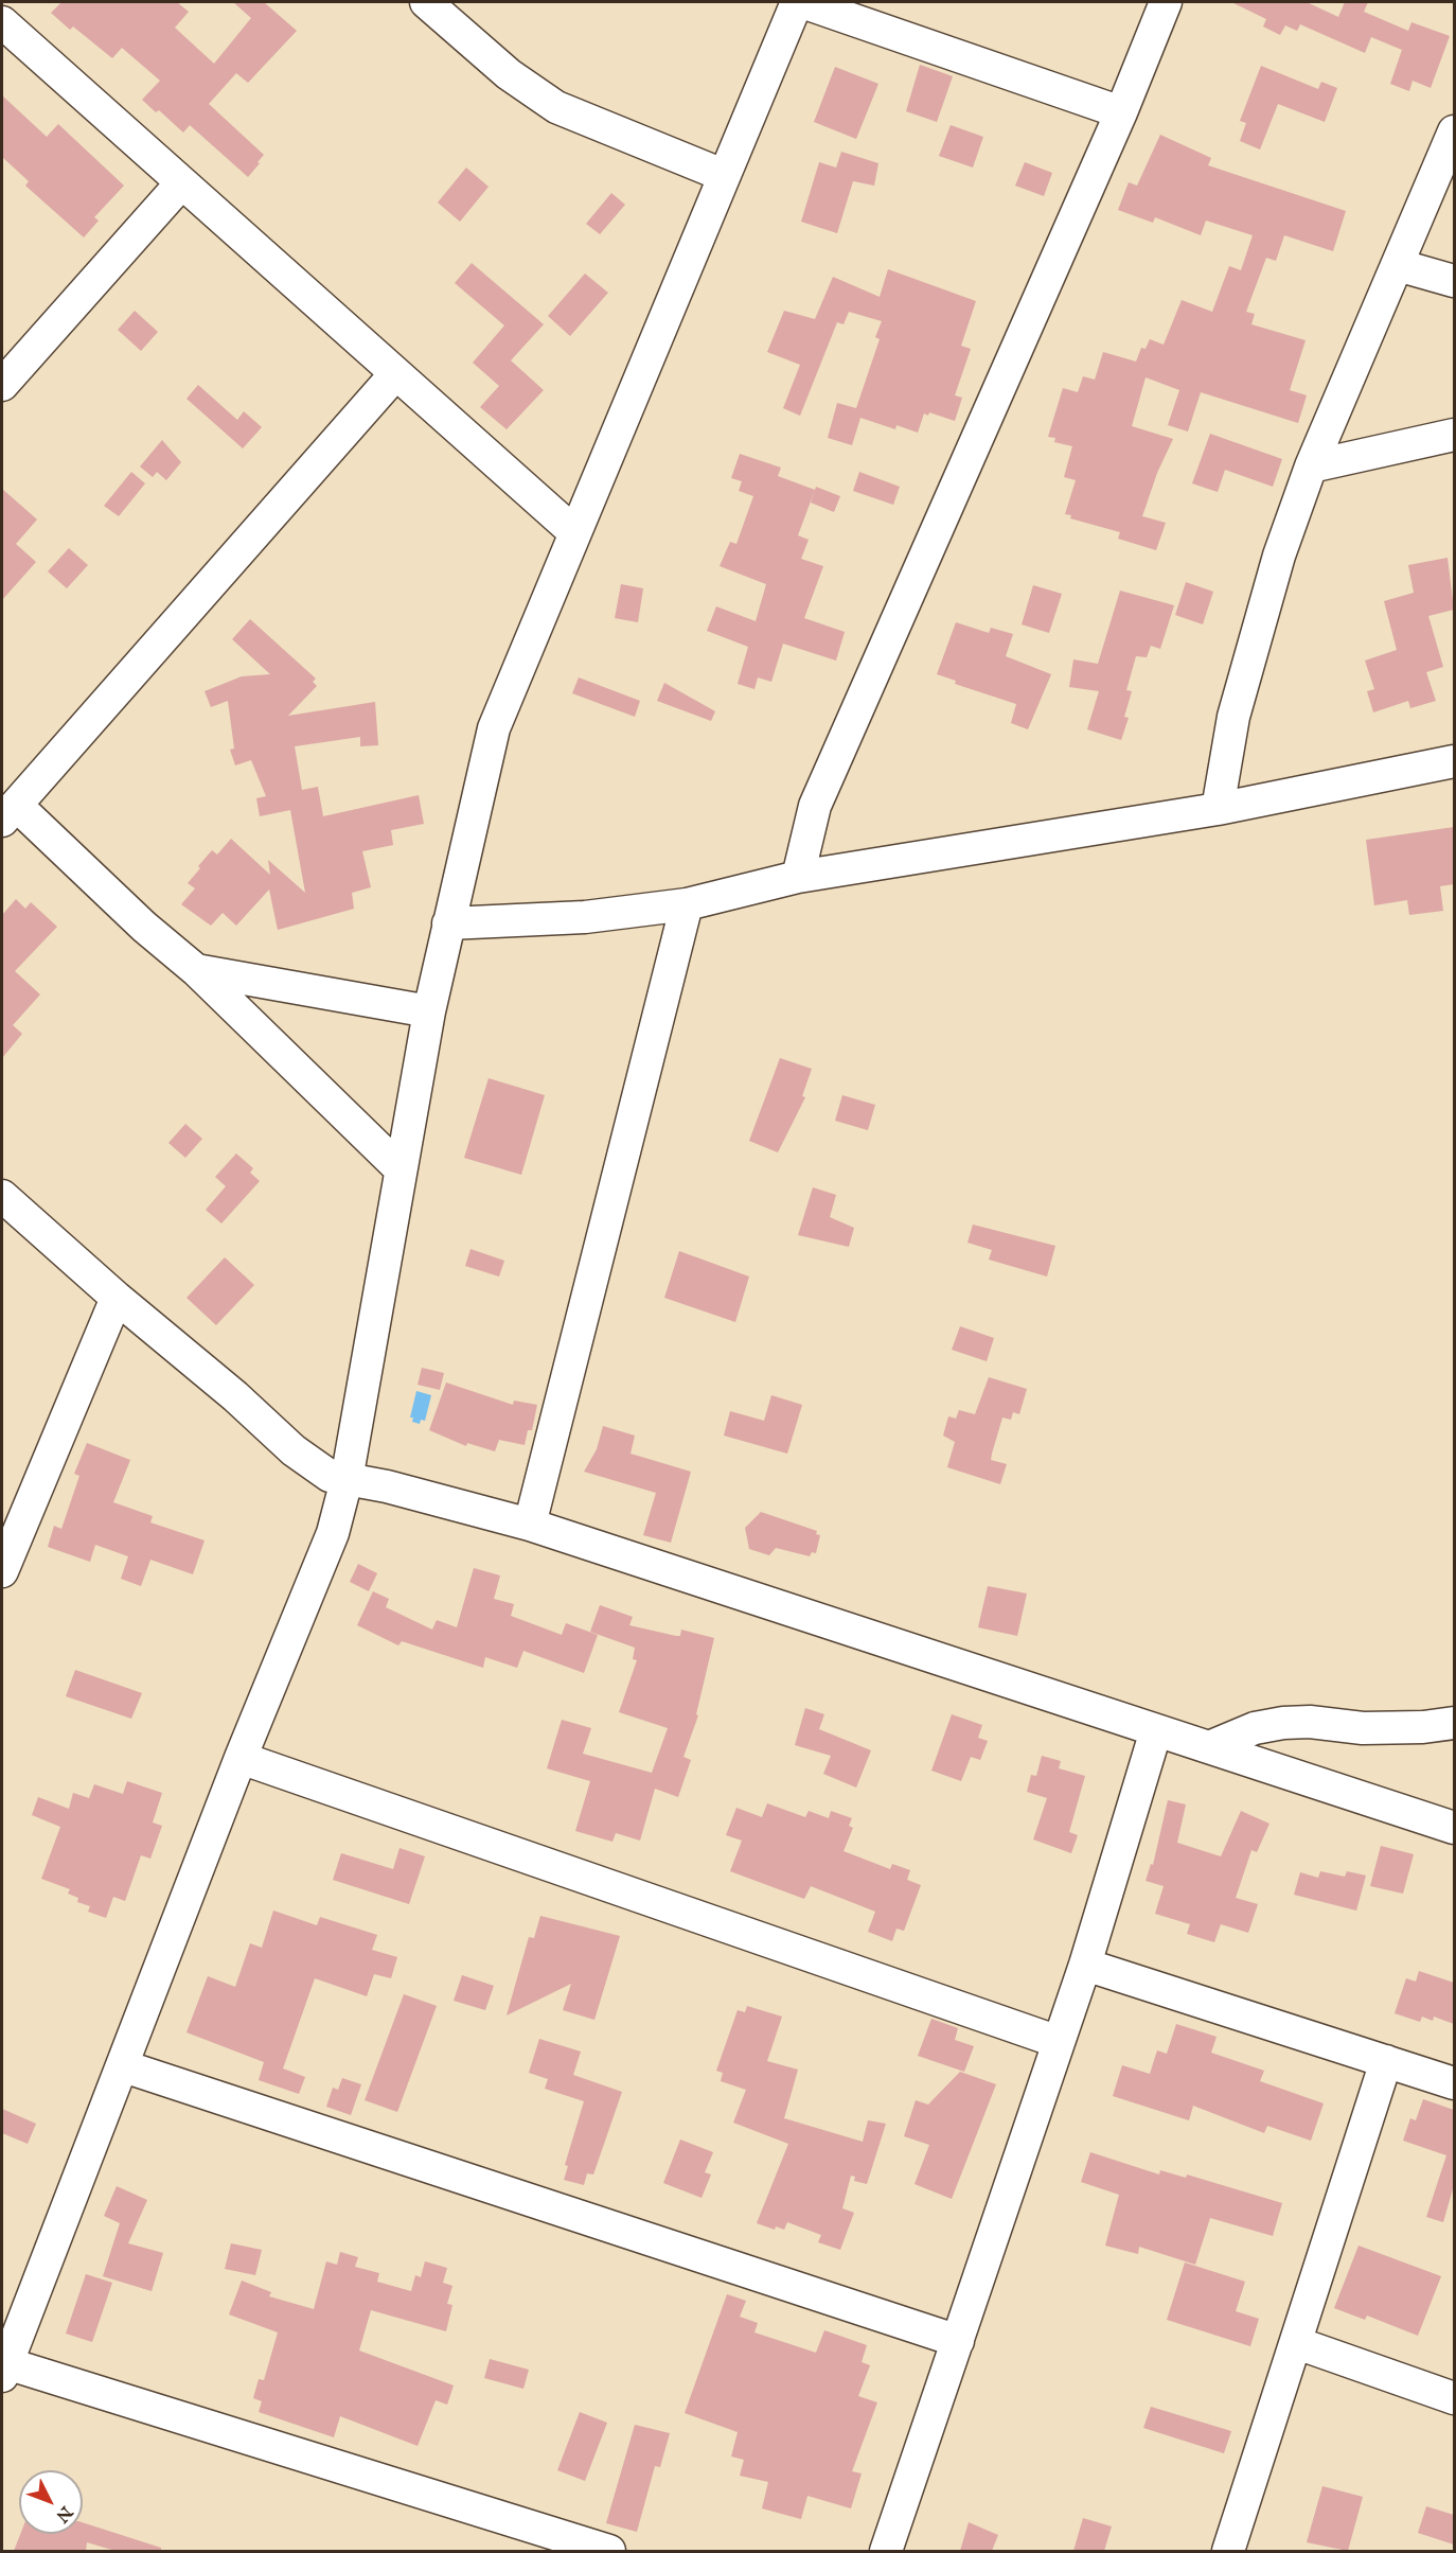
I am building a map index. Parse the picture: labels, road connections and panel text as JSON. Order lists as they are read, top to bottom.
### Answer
{
  "north": "bottom right"
}
